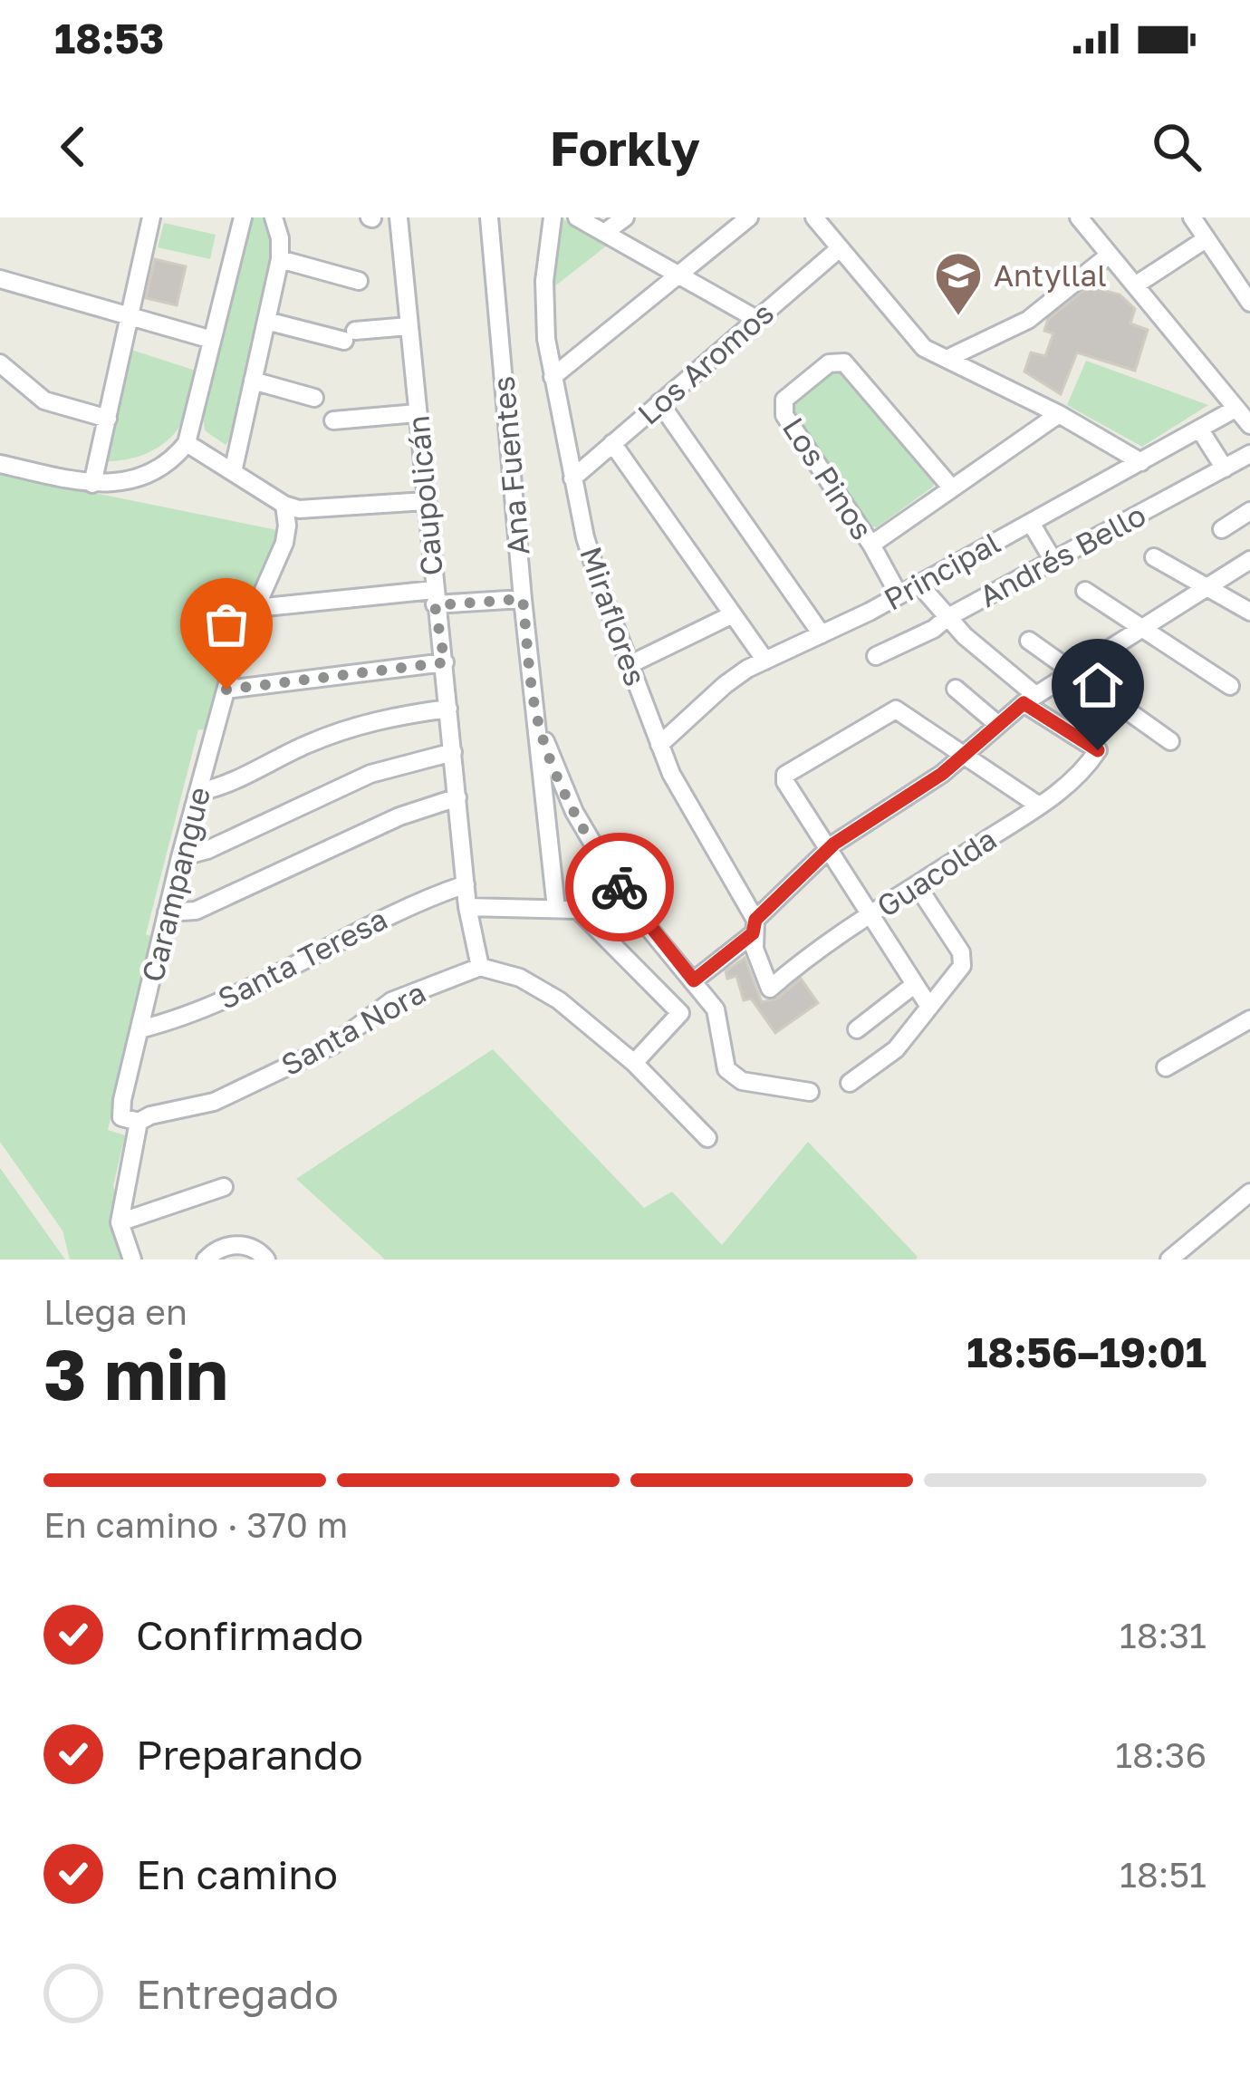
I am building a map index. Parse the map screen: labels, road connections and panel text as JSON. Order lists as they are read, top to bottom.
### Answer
{
  "streets": {
    "street": [
      "Los Aromos",
      "Ana Fuentes",
      "Los Pinos",
      "Caupolicán",
      "Andrés Bello",
      "Principal",
      "Miraflores",
      "Guacolda",
      "Carampangue",
      "Santa Teresa",
      "Santa Nora"
    ]
  },
  "crossings": [
    ["Los Aromos", "Miraflores"],
    ["Los Pinos", "Principal"],
    ["Caupolicán", "Santa Teresa"],
    ["Caupolicán", "Santa Nora"],
    ["Principal", "Miraflores"],
    ["Miraflores", "Guacolda"],
    ["Carampangue", "Santa Teresa"],
    ["Carampangue", "Santa Nora"]
  ],
  "places": {
    "school or university": ["Antyllal"]
  },
  "page": {
    "status": "18:53",
    "header": "Forkly",
    "heading": ["3 min", "Llega en", "18:56–19:01"],
    "bar": "En camino · 370 m",
    "list": [
      ["Confirmado", "18:31"],
      ["Preparando", "18:36"],
      ["En camino", "18:51"],
      "Entregado"
    ]
  }
}
